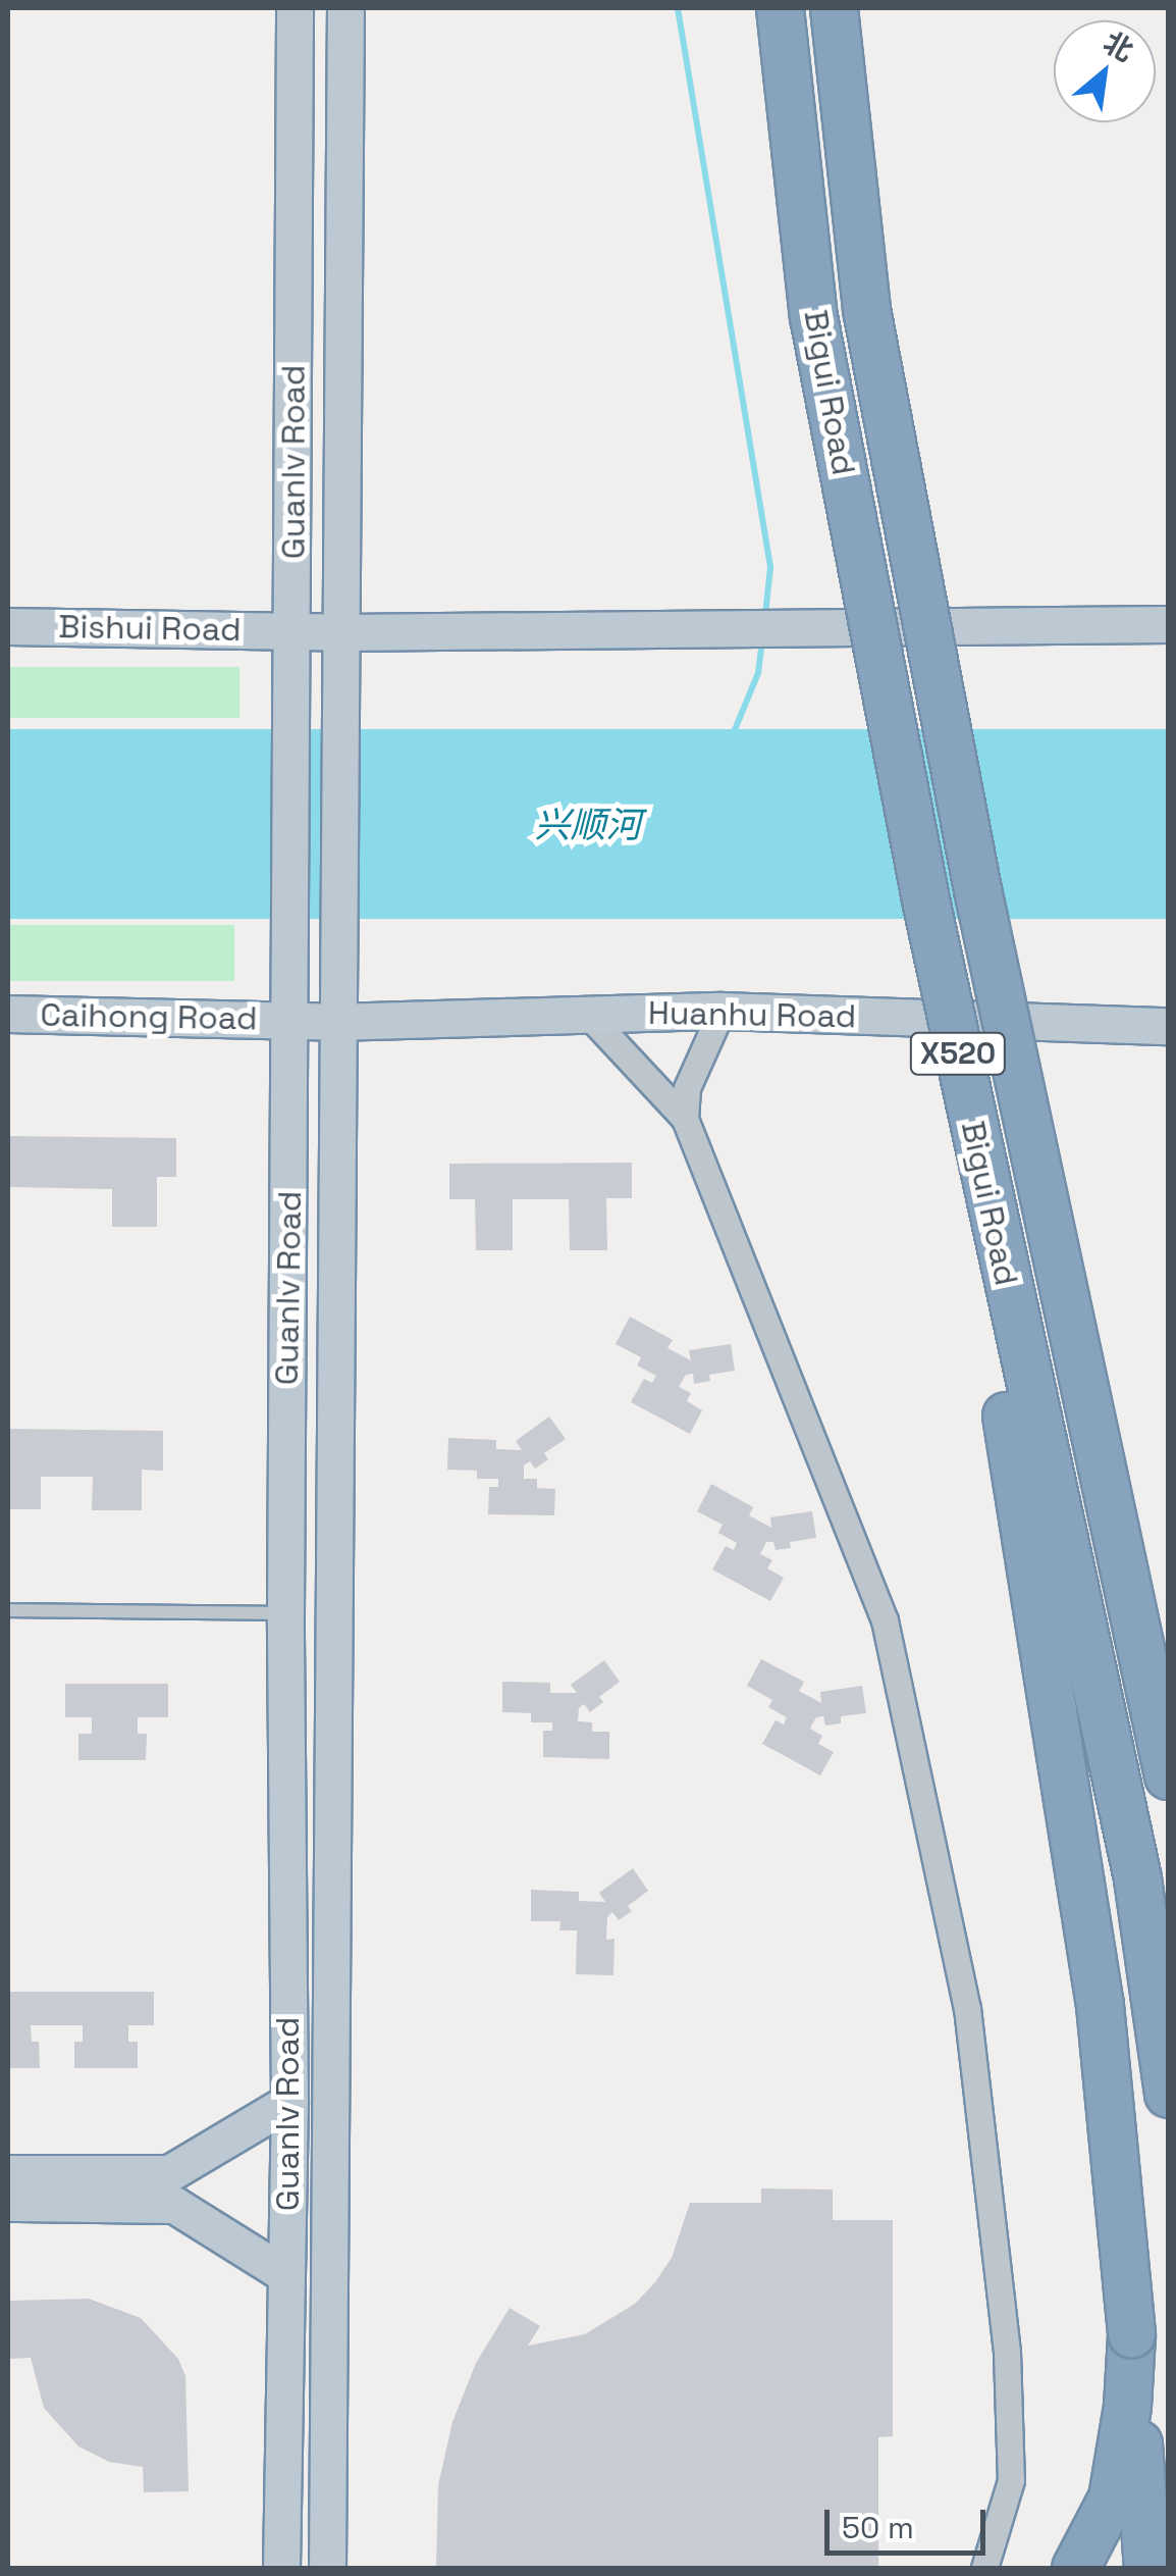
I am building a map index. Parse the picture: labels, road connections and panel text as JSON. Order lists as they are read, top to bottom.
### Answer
{
  "streets": {
    "highway": ["Bigui Road", "X520"],
    "main road": [
      "Guanlv Road",
      "Bishui Road",
      "Huanhu Road",
      "Caihong Road"
    ]
  },
  "crossings": [
    ["Guanlv Road", "Bishui Road"],
    ["Guanlv Road", "Huanhu Road"],
    ["Guanlv Road", "Caihong Road"],
    ["Huanhu Road", "Caihong Road"]
  ],
  "water": ["兴顺河"],
  "scale_bar": "50 m",
  "north": "top right"
}
